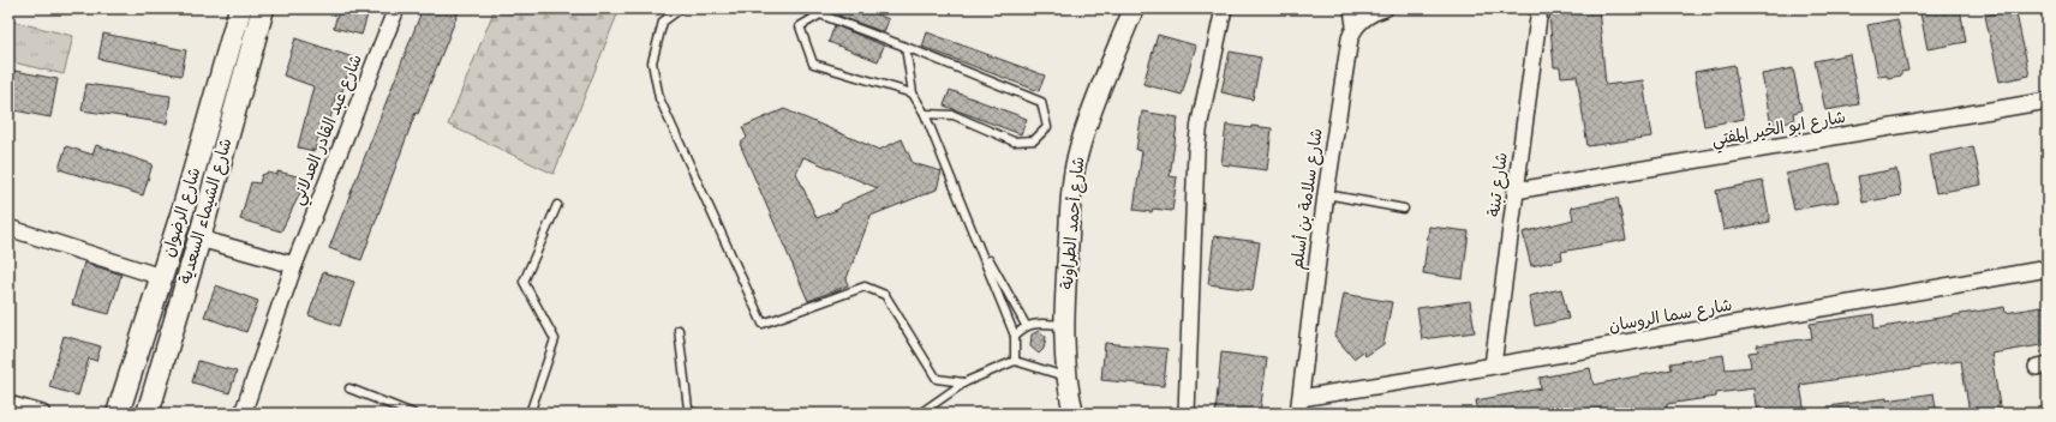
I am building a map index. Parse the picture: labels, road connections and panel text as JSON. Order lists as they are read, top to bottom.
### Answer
{
  "streets": {
    "main road": ["شارع الشيماء السعدية", "شارع الرضوان"],
    "street": [
      "شارع ابو الخير المفتي",
      "شارع عبد القادر العدلاني",
      "شارع تبنة",
      "شارع سلامة بن أسلم",
      "شارع أحمد الطراونة",
      "شارع سما الروسان"
    ]
  },
  "crossings": [
    ["شارع ابو الخير المفتي", "شارع تبنة"],
    ["شارع تبنة", "شارع سما الروسان"],
    ["شارع سلامة بن أسلم", "شارع سما الروسان"]
  ]
}
